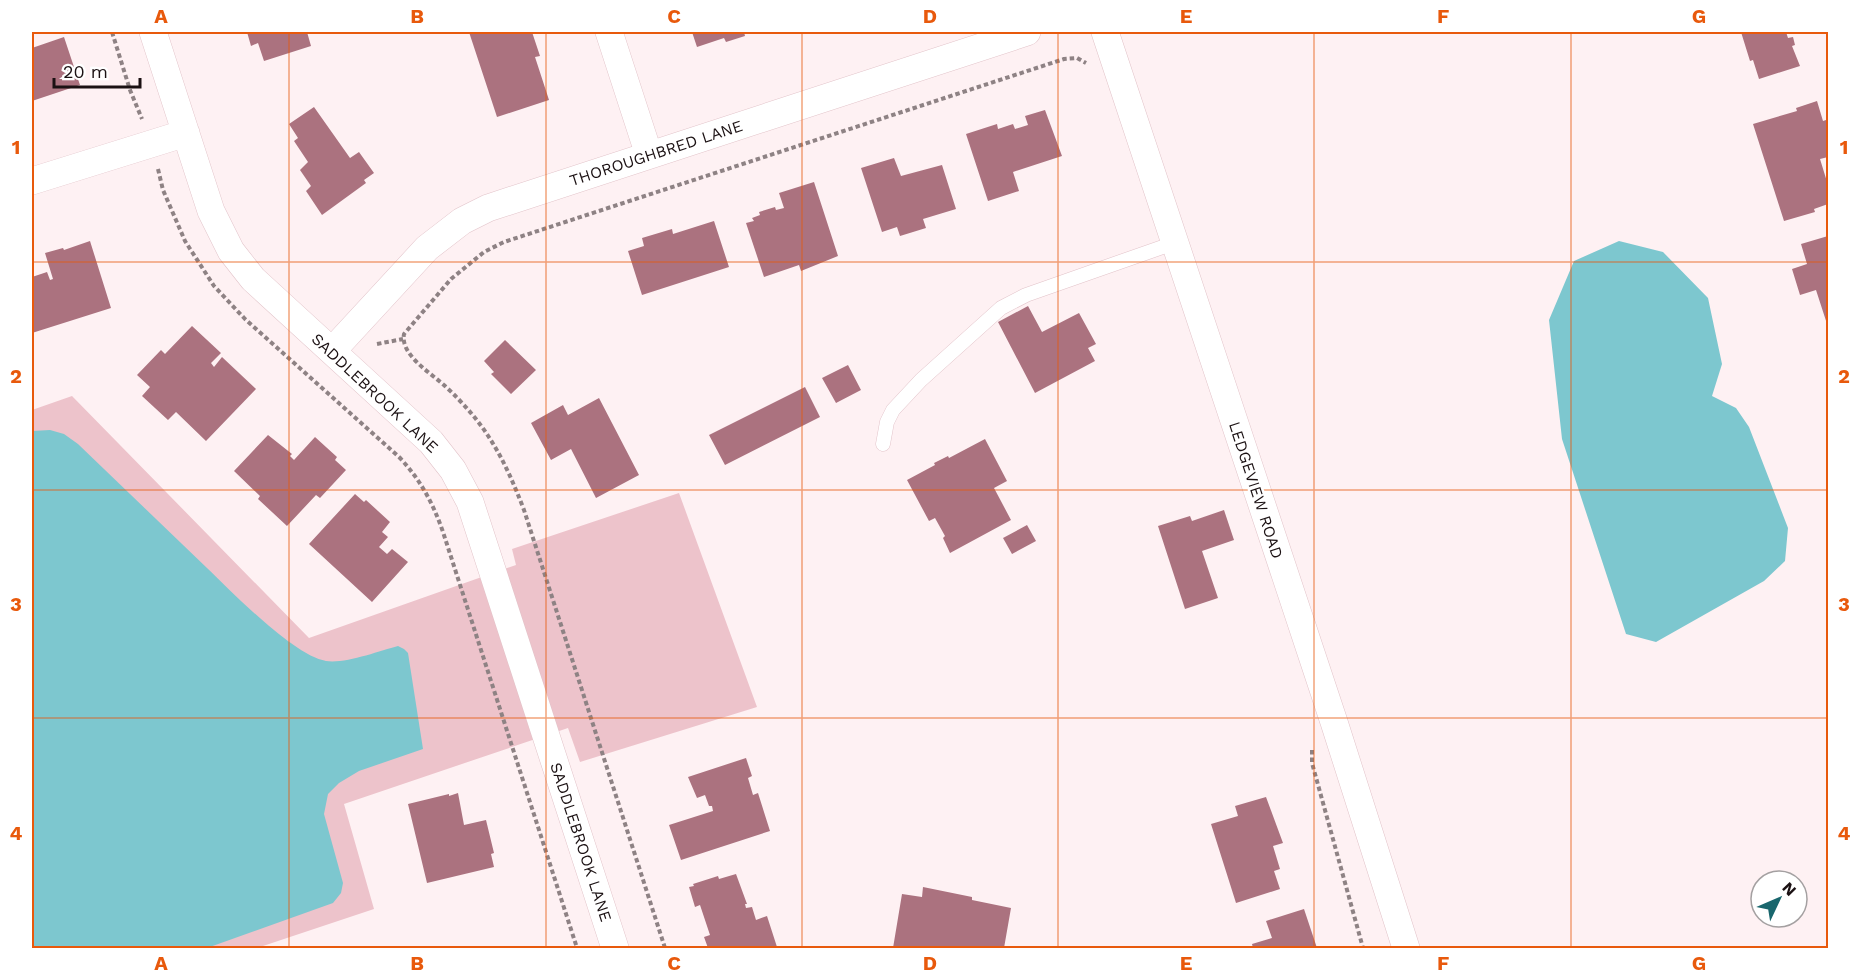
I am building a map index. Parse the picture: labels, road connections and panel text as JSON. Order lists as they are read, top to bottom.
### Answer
{
  "streets": {
    "street": ["THOROUGHBRED LANE", "SADDLEBROOK LANE", "LEDGEVIEW ROAD"]
  },
  "crossings": [
    ["THOROUGHBRED LANE", "SADDLEBROOK LANE"]
  ],
  "scale_bar": "20 m",
  "north": "top right",
  "grid": {
    "columns": [
      "A",
      "B",
      "C",
      "D",
      "E",
      "F",
      "G"
    ],
    "rows": [
      "1",
      "2",
      "3",
      "4"
    ]
  }
}
